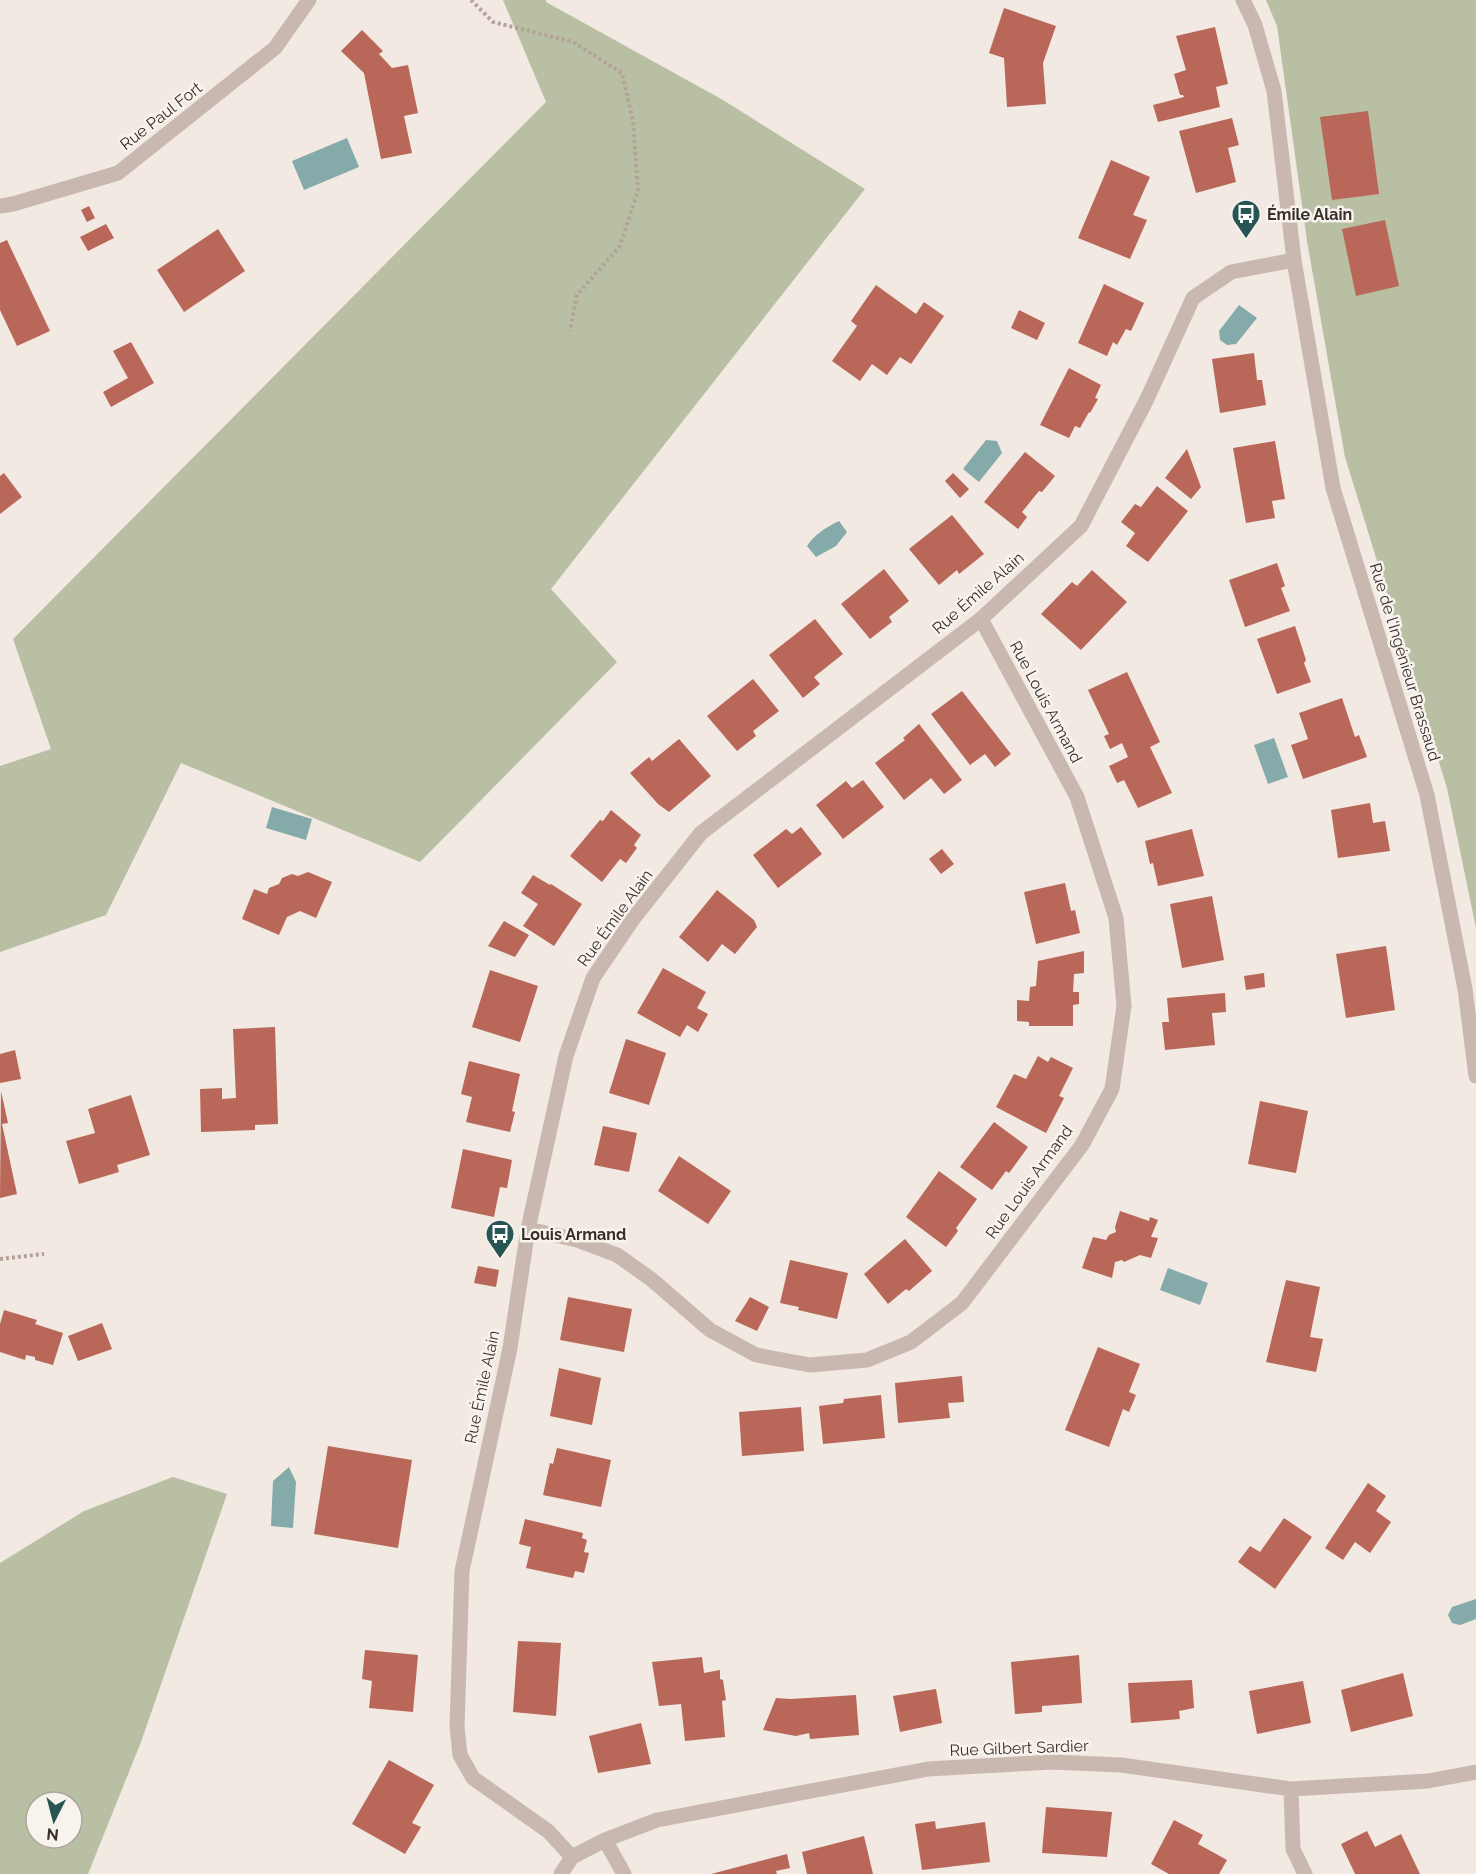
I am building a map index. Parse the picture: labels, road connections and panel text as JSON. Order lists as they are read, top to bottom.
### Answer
{
  "streets": {
    "street": [
      "Rue Paul Fort",
      "Rue Émile Alain",
      "Rue de l'Ingénieur Brassaud",
      "Rue Louis Armand",
      "Rue Gilbert Sardier"
    ]
  },
  "crossings": [
    ["Rue Émile Alain", "Rue de l'Ingénieur Brassaud"],
    ["Rue Émile Alain", "Rue Louis Armand"],
    ["Rue Émile Alain", "Rue Gilbert Sardier"]
  ],
  "places": {
    "bus stop": ["Émile Alain", "Louis Armand"]
  },
  "north": "bottom"
}
